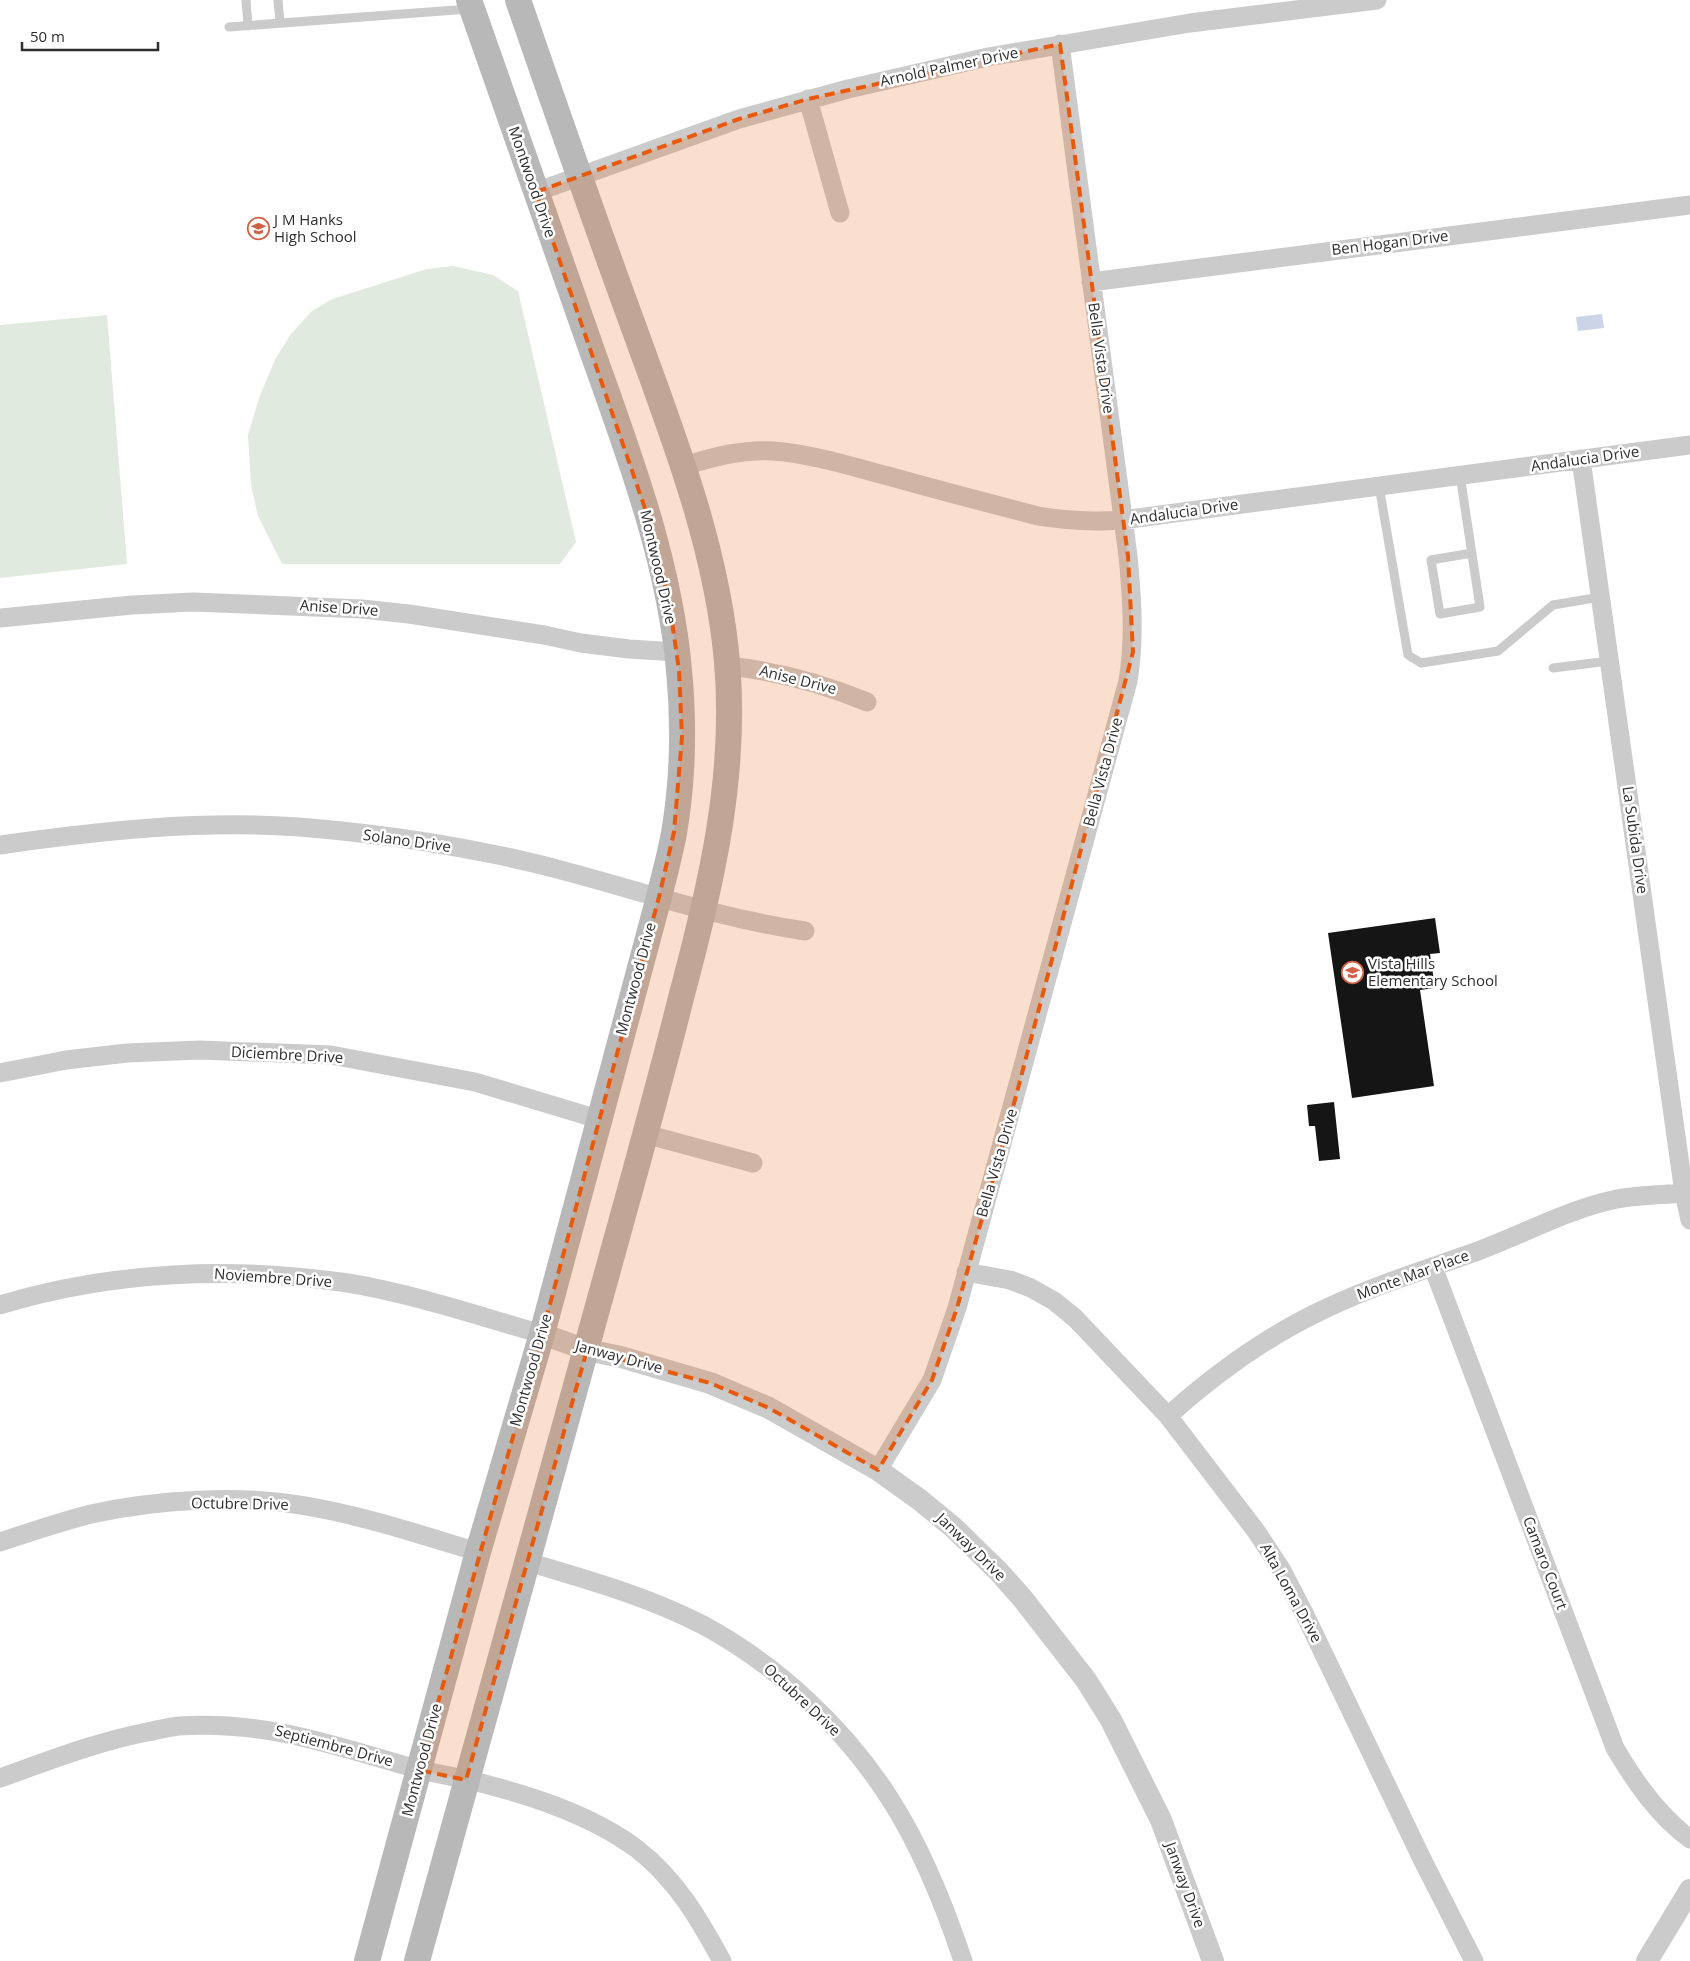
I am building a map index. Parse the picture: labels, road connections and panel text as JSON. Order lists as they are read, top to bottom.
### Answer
{
  "streets": {
    "main road": ["Montwood Drive"],
    "street": [
      "Arnold Palmer Drive",
      "Ben Hogan Drive",
      "Bella Vista Drive",
      "Andalucia Drive",
      "Anise Drive",
      "La Subida Drive",
      "Solano Drive",
      "Diciembre Drive",
      "Monte Mar Place",
      "Noviembre Drive",
      "Janway Drive",
      "Octubre Drive",
      "Camaro Court",
      "Alta Loma Drive",
      "Septiembre Drive"
    ]
  },
  "crossings": [
    ["Arnold Palmer Drive", "Montwood Drive"],
    ["Arnold Palmer Drive", "Bella Vista Drive"],
    ["Montwood Drive", "Anise Drive"],
    ["Montwood Drive", "Solano Drive"],
    ["Montwood Drive", "Diciembre Drive"],
    ["Montwood Drive", "Noviembre Drive"],
    ["Montwood Drive", "Janway Drive"],
    ["Montwood Drive", "Octubre Drive"],
    ["Montwood Drive", "Septiembre Drive"],
    ["Ben Hogan Drive", "Bella Vista Drive"],
    ["Bella Vista Drive", "Andalucia Drive"],
    ["Bella Vista Drive", "Janway Drive"],
    ["Bella Vista Drive", "Alta Loma Drive"],
    ["Andalucia Drive", "La Subida Drive"],
    ["La Subida Drive", "Monte Mar Place"],
    ["Monte Mar Place", "Camaro Court"],
    ["Monte Mar Place", "Alta Loma Drive"],
    ["Noviembre Drive", "Janway Drive"]
  ],
  "places": {
    "school or university": ["J M Hanks High School", "Vista Hills Elementary School"]
  },
  "scale_bar": "50 m"
}
